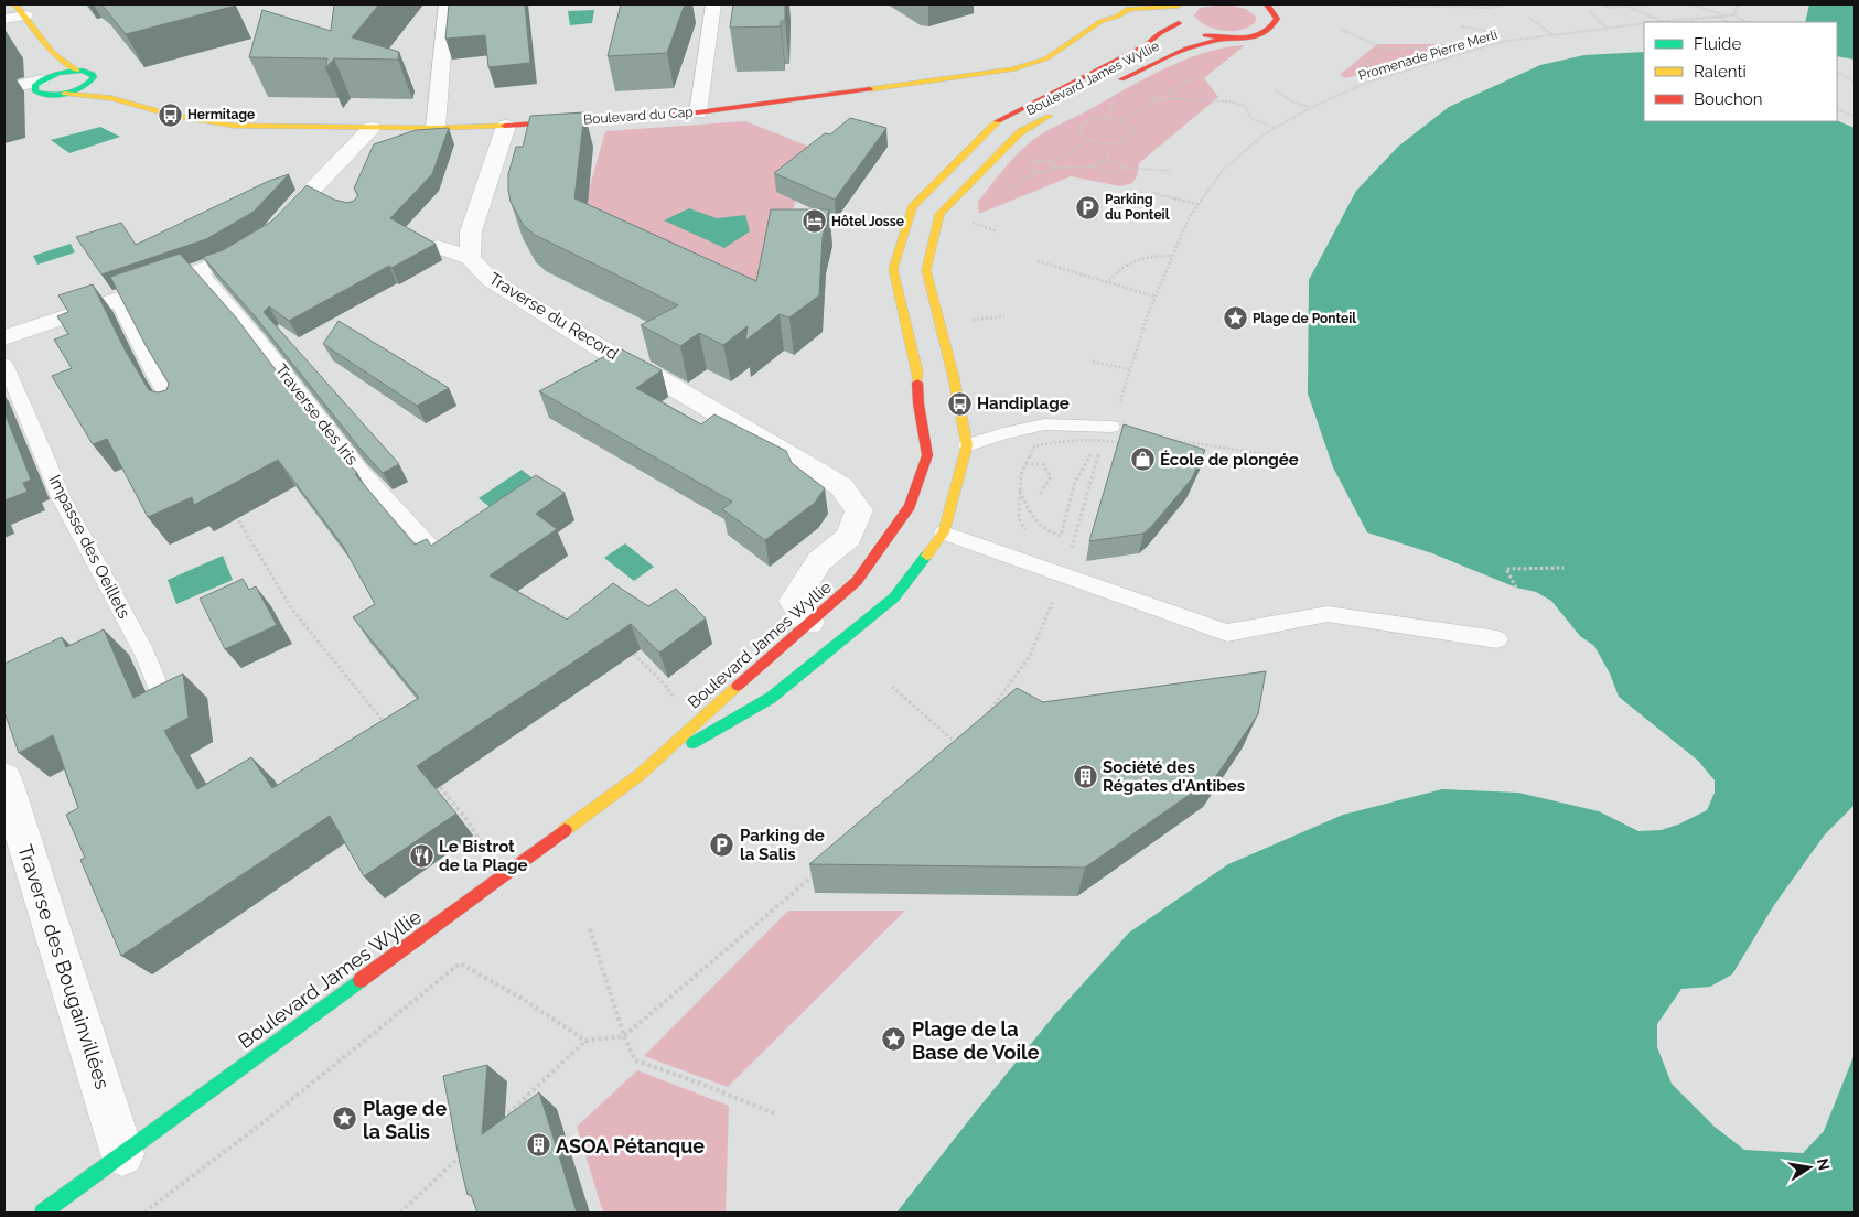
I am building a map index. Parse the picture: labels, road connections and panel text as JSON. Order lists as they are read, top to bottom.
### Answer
{
  "streets": {
    "street": [
      "Boulevard James Wyllie",
      "Boulevard du Cap",
      "Traverse du Record",
      "Traverse des Bougainvillées"
    ],
    "lane": ["Traverse des Iris", "Impasse des Oeillets"],
    "path": ["Promenade Pierre Merli"]
  },
  "crossings": [
    ["Boulevard James Wyllie", "Boulevard du Cap"],
    ["Boulevard James Wyllie", "Traverse du Record"],
    ["Boulevard James Wyllie", "Traverse des Bougainvillées"]
  ],
  "places": {
    "bus stop": ["Hermitage", "Handiplage"],
    "parking": ["Parking du Ponteil", "Parking de la Salis"],
    "hotel": ["Hôtel Josse"],
    "place": ["Plage de Ponteil", "Plage de la Base de Voile", "Plage de la Salis"],
    "shop": ["École de plongée"],
    "building": ["Société des Régates d'Antibes", "ASOA Pétanque"],
    "restaurant": ["Le Bistrot de la Plage"]
  },
  "legend": ["Fluide", "Ralenti", "Bouchon"],
  "north": "right"
}
